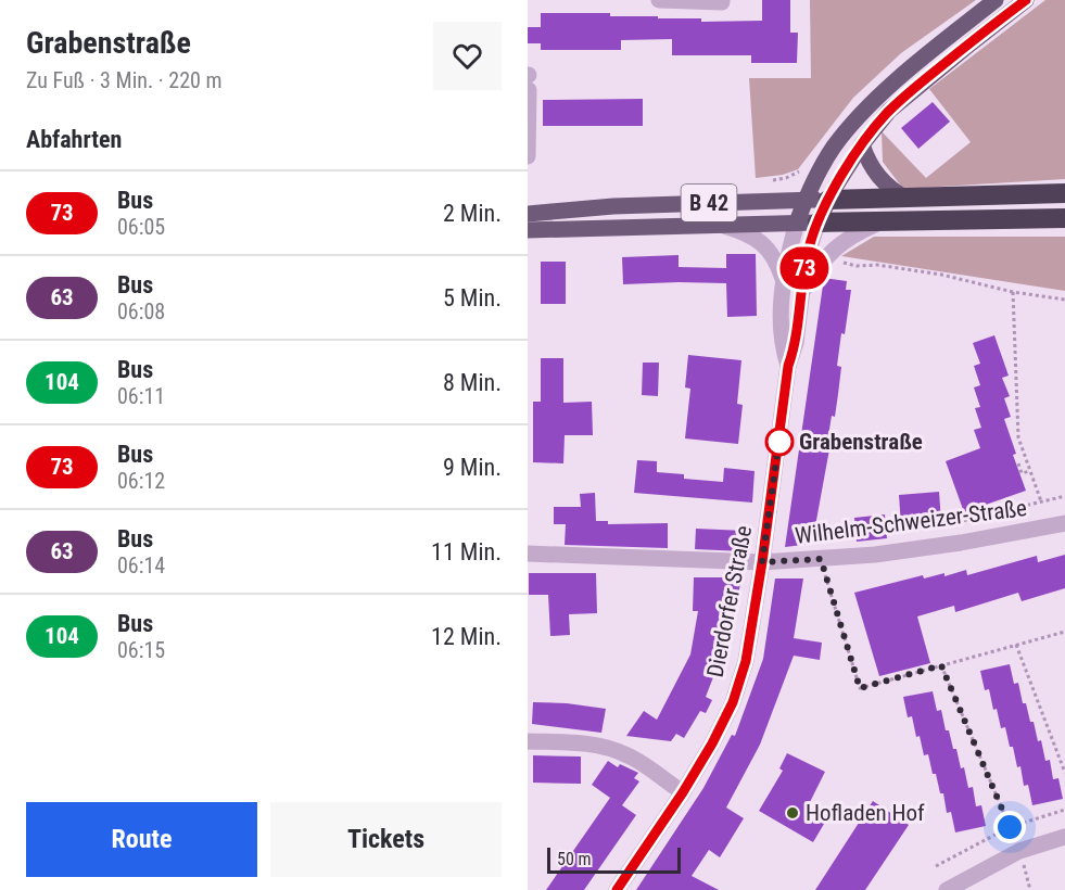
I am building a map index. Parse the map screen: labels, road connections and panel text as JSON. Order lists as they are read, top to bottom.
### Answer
{
  "streets": {
    "highway": ["B 42"],
    "main road": ["Dierdorfer Straße"],
    "street": ["Wilhelm-Schweizer-Straße"]
  },
  "crossings": [
    ["B 42", "Dierdorfer Straße"],
    ["Wilhelm-Schweizer-Straße", "Dierdorfer Straße"]
  ],
  "places": ["Grabenstraße", "Hofladen Hof"],
  "lines": ["bus line 73"],
  "scale_bar": "50 m",
  "page": {
    "heading": [
      ["Grabenstraße", "Zu Fuß · 3 Min. · 220 m"],
      "Abfahrten"
    ],
    "on_map": "73",
    "list": [
      {
        "mark": "73",
        "name": "Bus",
        "note": "06:05",
        "value": "2 Min."
      },
      {
        "mark": "63",
        "name": "Bus",
        "note": "06:08",
        "value": "5 Min."
      },
      {
        "mark": "104",
        "name": "Bus",
        "note": "06:11",
        "value": "8 Min."
      },
      {
        "mark": "73",
        "name": "Bus",
        "note": "06:12",
        "value": "9 Min."
      },
      {
        "mark": "63",
        "name": "Bus",
        "note": "06:14",
        "value": "11 Min."
      },
      {
        "mark": "104",
        "name": "Bus",
        "note": "06:15",
        "value": "12 Min."
      }
    ],
    "buttons": ["Route", "Tickets"],
    "scale": "50 m"
  }
}
